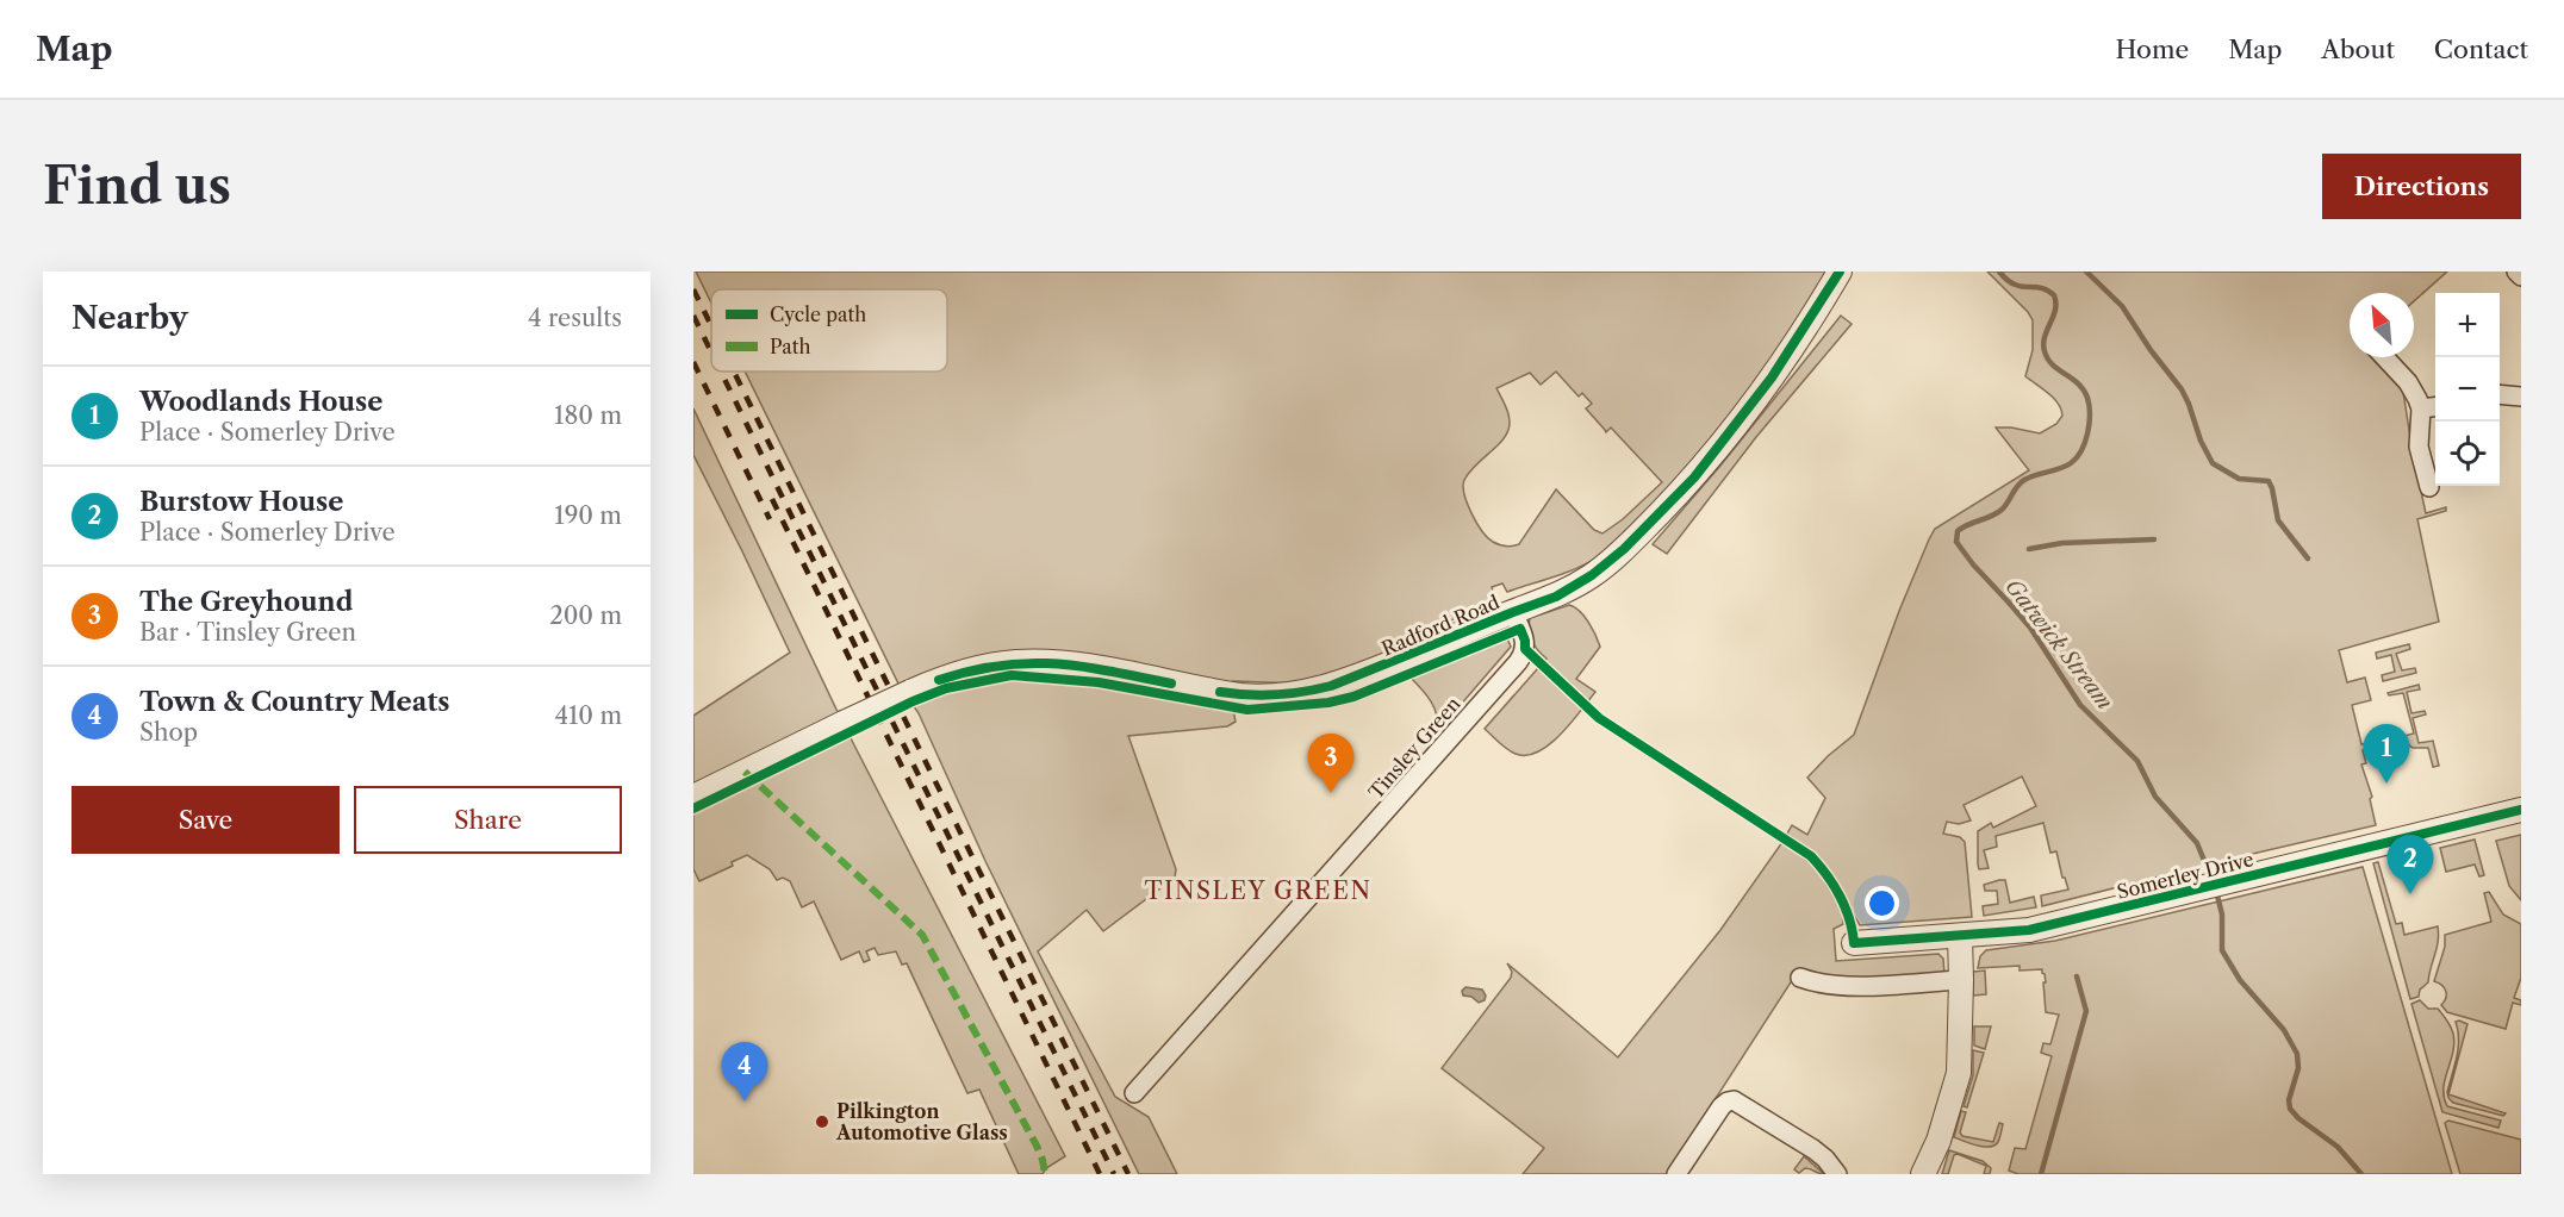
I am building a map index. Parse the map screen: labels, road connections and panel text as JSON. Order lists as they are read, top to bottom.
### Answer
{
  "streets": {
    "street": ["Radford Road", "Tinsley Green", "Somerley Drive"]
  },
  "crossings": [
    ["Radford Road", "Tinsley Green"]
  ],
  "districts": ["TINSLEY GREEN"],
  "water": ["Gatwick Stream"],
  "places": ["Pilkington Automotive Glass"],
  "legend": ["Cycle path", "Path"],
  "north": "top left",
  "page": {
    "header": "Map",
    "nav": [
      "Home",
      "Map",
      "About",
      "Contact"
    ],
    "buttons": [
      "Directions",
      ["Save", "Share"]
    ],
    "title": "Find us",
    "heading": ["Nearby", "4 results"],
    "map_buttons": ["+", "−"],
    "list": [
      {
        "mark": "1",
        "name": "Woodlands House",
        "note": "Place · Somerley Drive",
        "value": "180 m"
      },
      {
        "mark": "2",
        "name": "Burstow House",
        "note": "Place · Somerley Drive",
        "value": "190 m"
      },
      {
        "mark": "3",
        "name": "The Greyhound",
        "note": "Bar · Tinsley Green",
        "value": "200 m"
      },
      {
        "mark": "4",
        "name": "Town & Country Meats",
        "note": "Shop",
        "value": "410 m"
      }
    ],
    "pins": [
      "1",
      "3",
      "2",
      "4"
    ]
  }
}
